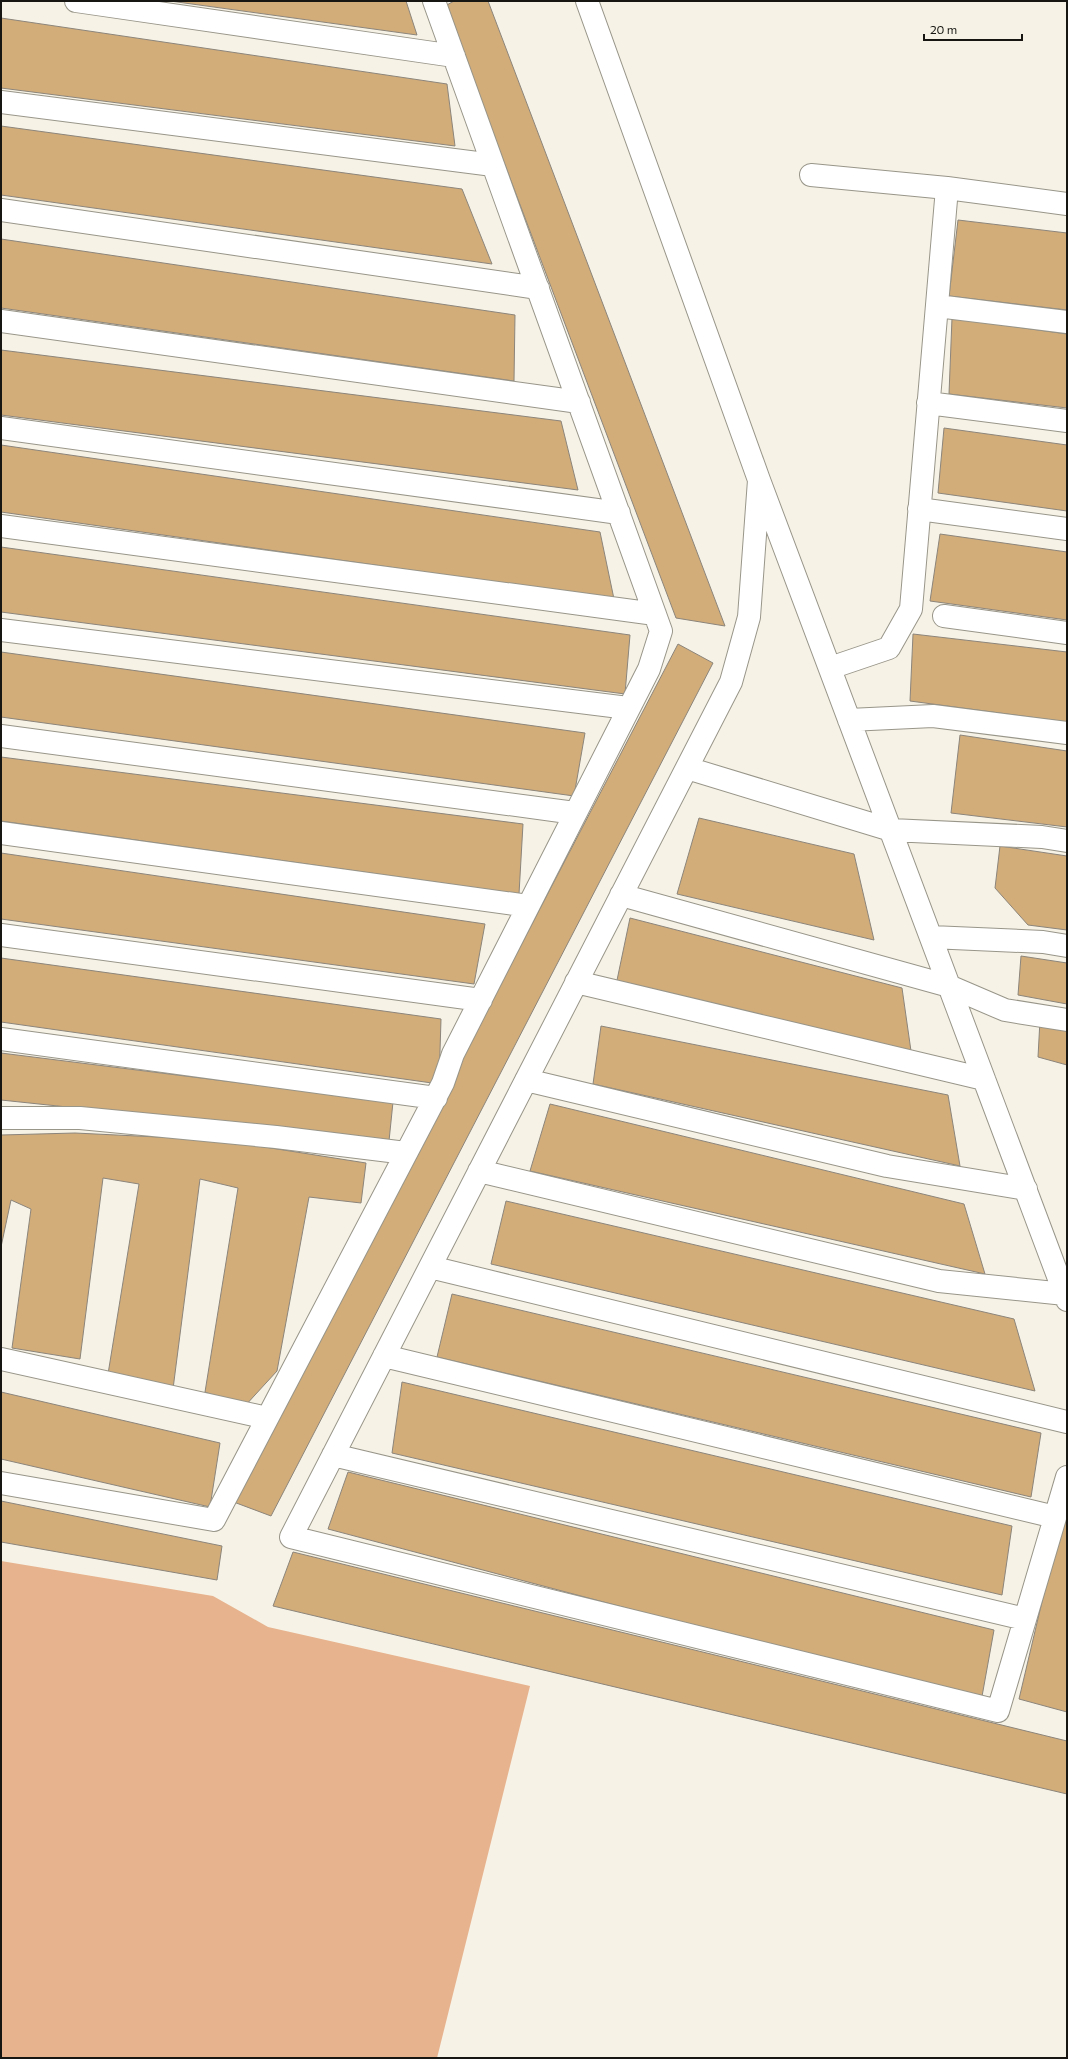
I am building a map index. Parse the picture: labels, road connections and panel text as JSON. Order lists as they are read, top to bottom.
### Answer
{
  "scale_bar": "20 m"
}
